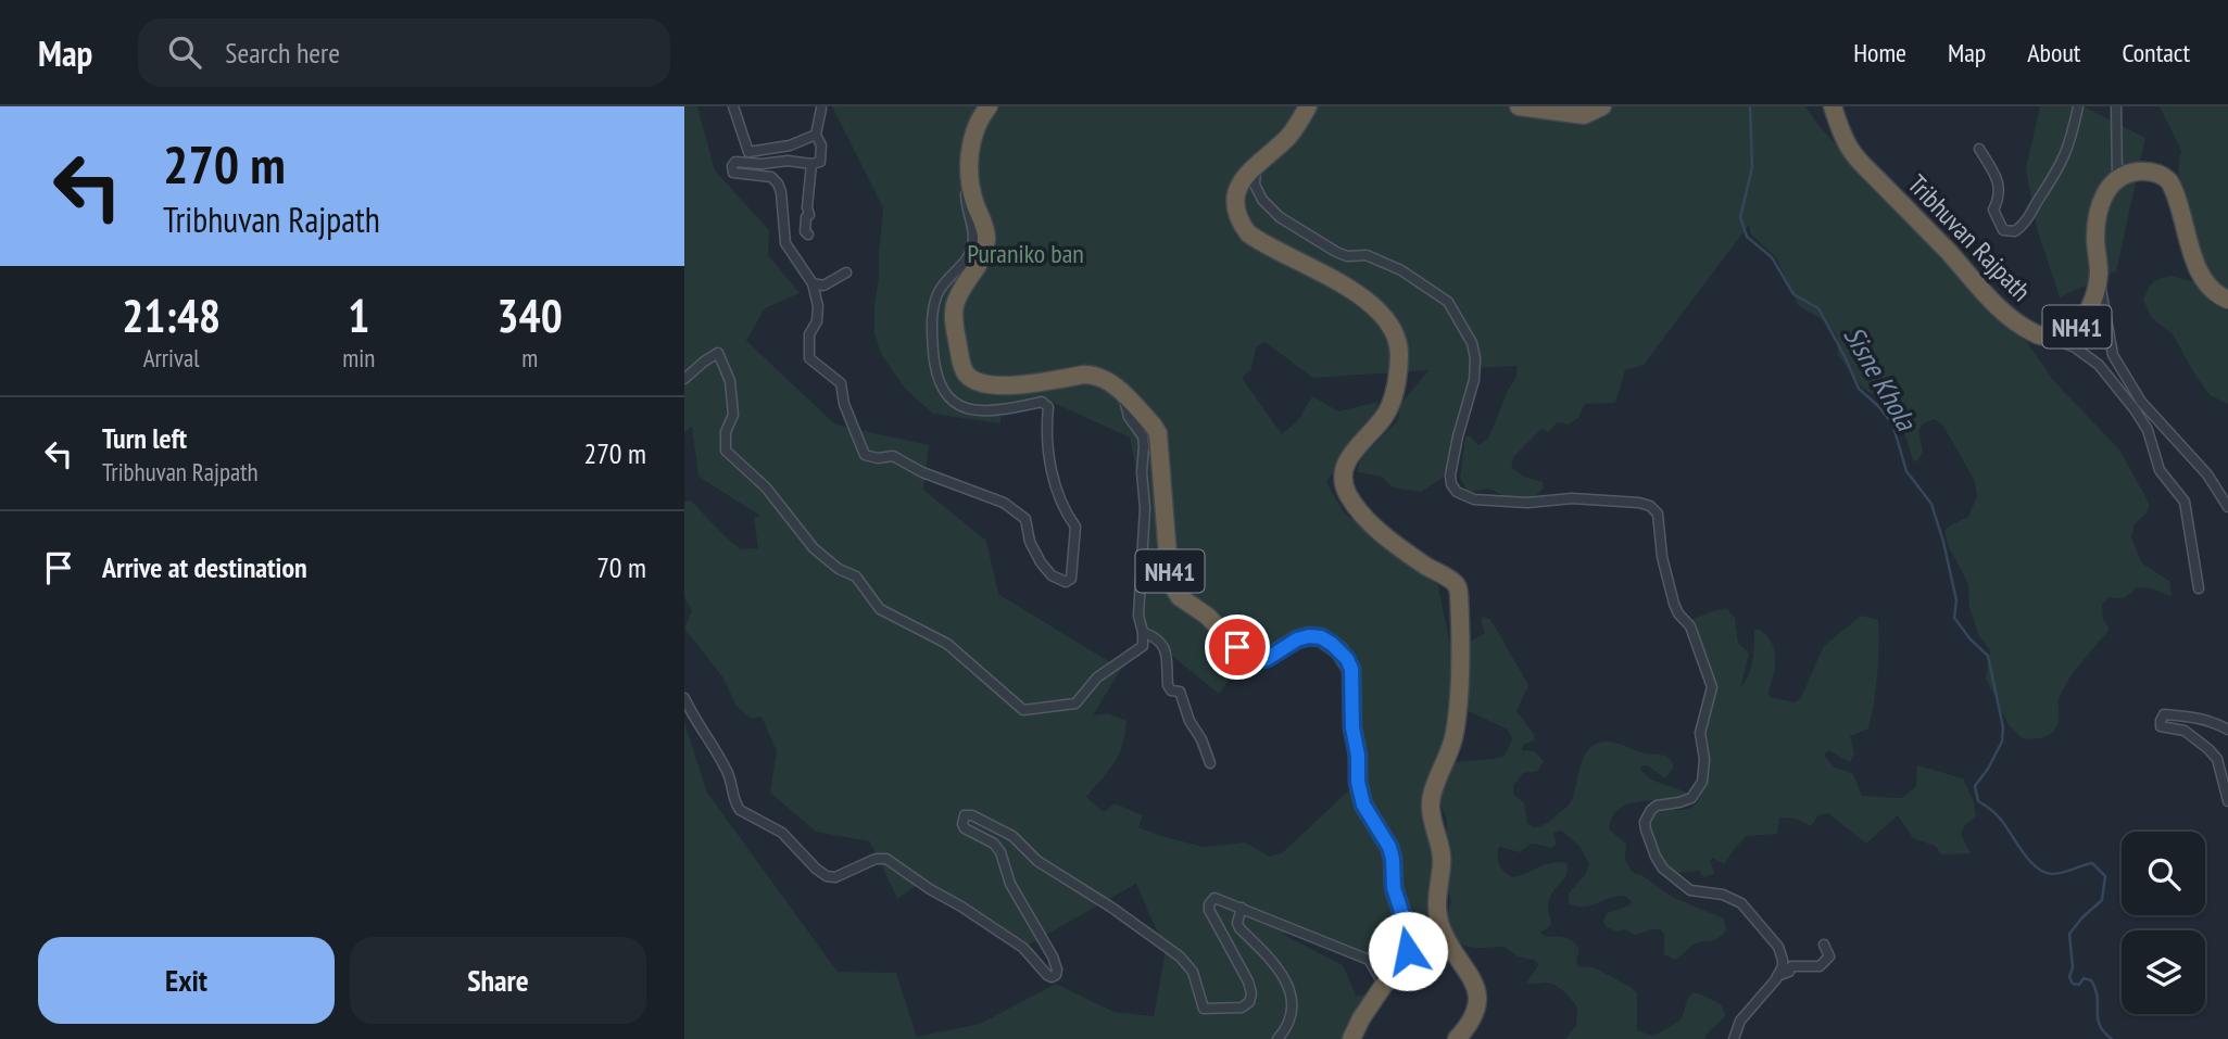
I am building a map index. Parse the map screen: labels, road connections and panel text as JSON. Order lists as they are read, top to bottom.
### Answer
{
  "streets": {
    "highway": ["Tribhuvan Rajpath", "NH41"]
  },
  "crossings": [
    ["Tribhuvan Rajpath", "NH41"]
  ],
  "water": ["Sisne Khola"],
  "parks": ["Puraniko ban"],
  "page": {
    "header": "Map",
    "search": "Search here",
    "nav": [
      "Home",
      "Map",
      "About",
      "Contact"
    ],
    "turn": ["270 m", "Tribhuvan Rajpath"],
    "eta": [
      "21:48",
      "Arrival",
      "1",
      "min",
      "340",
      "m"
    ],
    "list": [
      {
        "name": "Turn left",
        "note": "Tribhuvan Rajpath",
        "value": "270 m"
      },
      {
        "name": "Arrive at destination",
        "value": "70 m"
      }
    ],
    "buttons": ["Exit", "Share"]
  }
}
